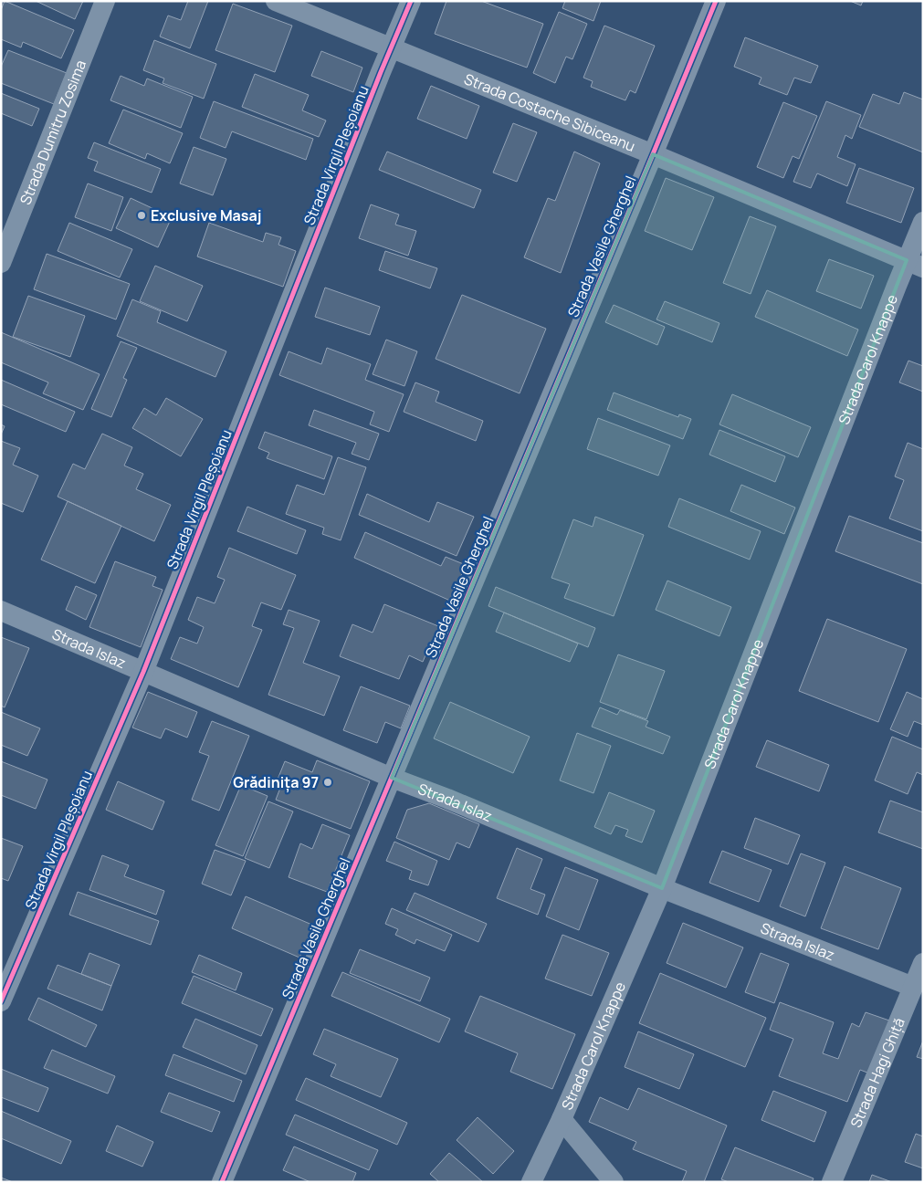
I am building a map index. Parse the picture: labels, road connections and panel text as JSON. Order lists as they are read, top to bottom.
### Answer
{
  "streets": {
    "street": [
      "Strada Costache Sibiceanu",
      "Strada Dumitru Zosima",
      "Strada Virgil Pleșoianu",
      "Strada Vasile Gherghel",
      "Strada Carol Knappe",
      "Strada Islaz",
      "Strada Hagi Ghiță"
    ]
  },
  "crossings": [
    ["Strada Costache Sibiceanu", "Strada Virgil Pleșoianu"],
    ["Strada Costache Sibiceanu", "Strada Vasile Gherghel"],
    ["Strada Costache Sibiceanu", "Strada Carol Knappe"],
    ["Strada Virgil Pleșoianu", "Strada Islaz"],
    ["Strada Vasile Gherghel", "Strada Islaz"],
    ["Strada Carol Knappe", "Strada Islaz"],
    ["Strada Islaz", "Strada Hagi Ghiță"]
  ],
  "places": ["Exclusive Masaj", "Grădinița 97"]
}
